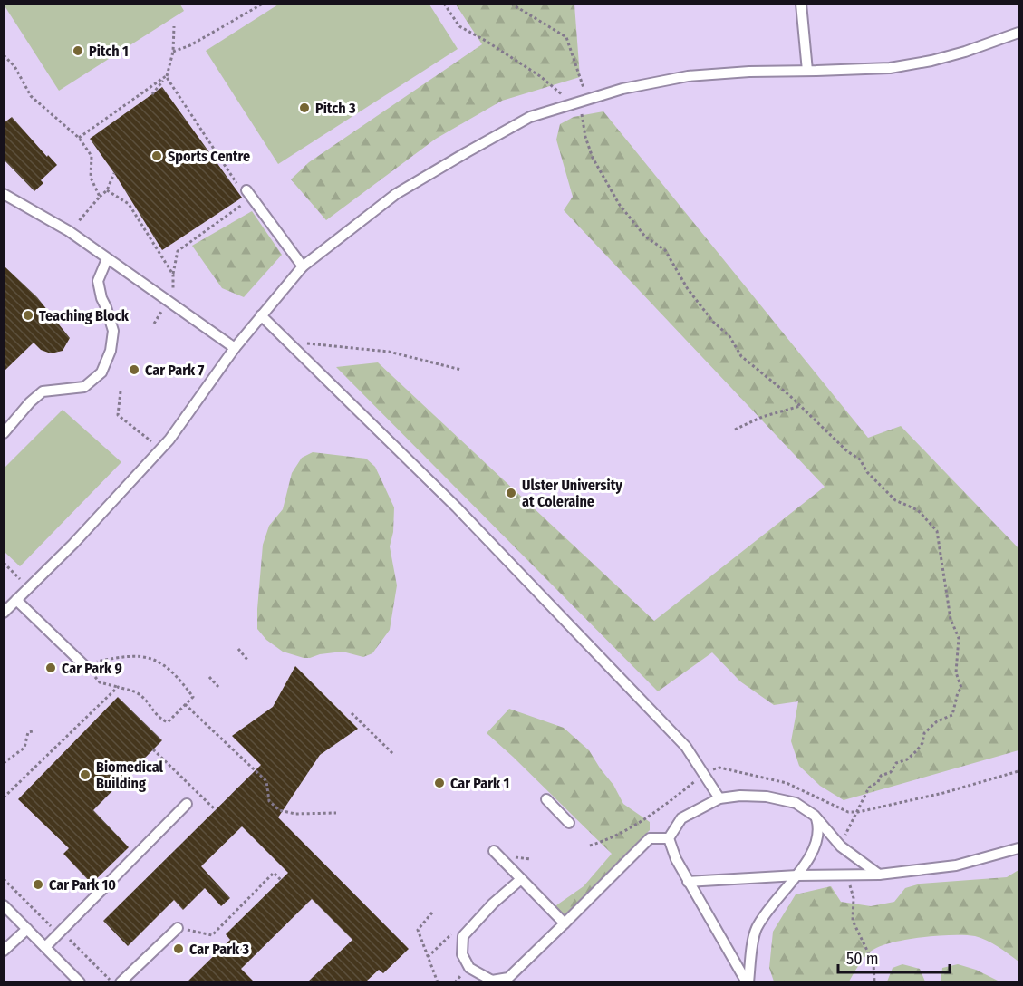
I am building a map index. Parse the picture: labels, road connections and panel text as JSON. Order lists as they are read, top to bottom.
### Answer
{
  "places": [
    "Pitch 1",
    "Pitch 3",
    "Sports Centre",
    "Teaching Block",
    "Car Park 7",
    "Ulster University at Coleraine",
    "Car Park 9",
    "Biomedical Building",
    "Car Park 1",
    "Car Park 10",
    "Car Park 3"
  ],
  "scale_bar": "50 m"
}
